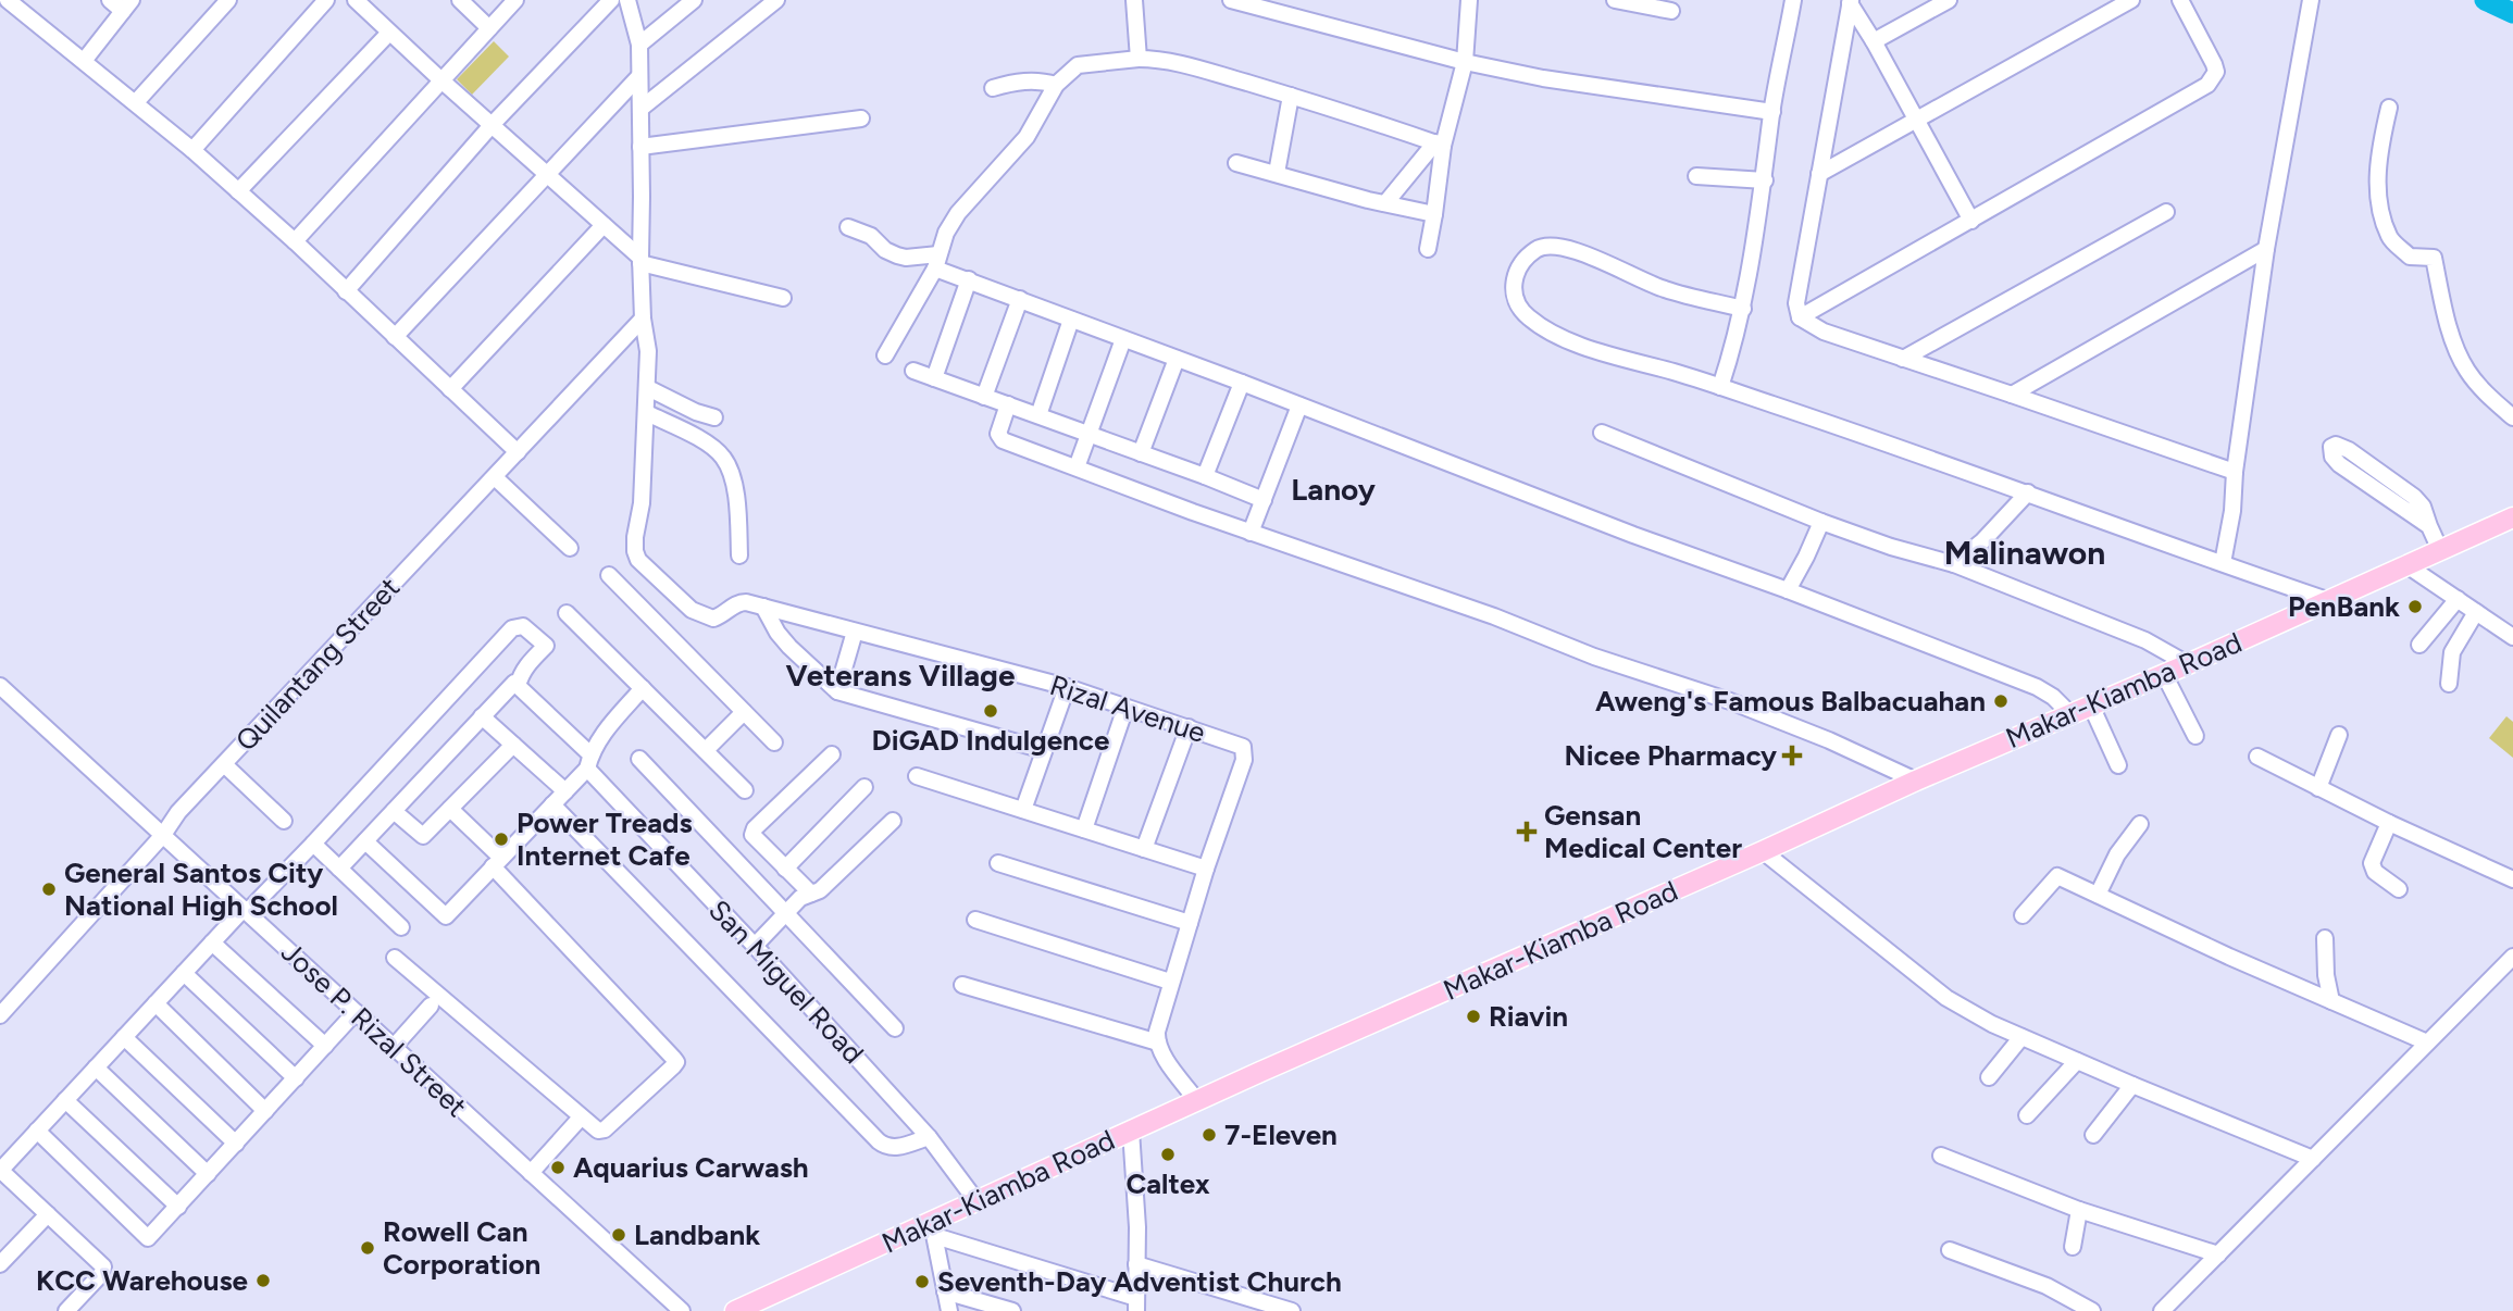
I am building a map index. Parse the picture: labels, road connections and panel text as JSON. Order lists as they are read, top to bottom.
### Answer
{
  "streets": {
    "main road": ["Makar-Kiamba Road"],
    "street": [
      "Quilantang Street",
      "Rizal Avenue",
      "San Miguel Road",
      "Jose P. Rizal Street"
    ]
  },
  "crossings": [
    ["Quilantang Street", "Jose P. Rizal Street"],
    ["Makar-Kiamba Road", "San Miguel Road"]
  ],
  "districts": ["Lanoy", "Malinawon", "Veterans Village"],
  "places": {
    "other": [
      "PenBank",
      "Aweng's Famous Balbacuahan",
      "DiGAD Indulgence",
      "Power Treads Internet Cafe",
      "General Santos City National High School",
      "Riavin",
      "7-Eleven",
      "Caltex",
      "Aquarius Carwash",
      "Landbank",
      "Rowell Can Corporation",
      "KCC Warehouse",
      "Seventh-Day Adventist Church"
    ],
    "health": ["Nicee Pharmacy", "Gensan Medical Center"]
  }
}
